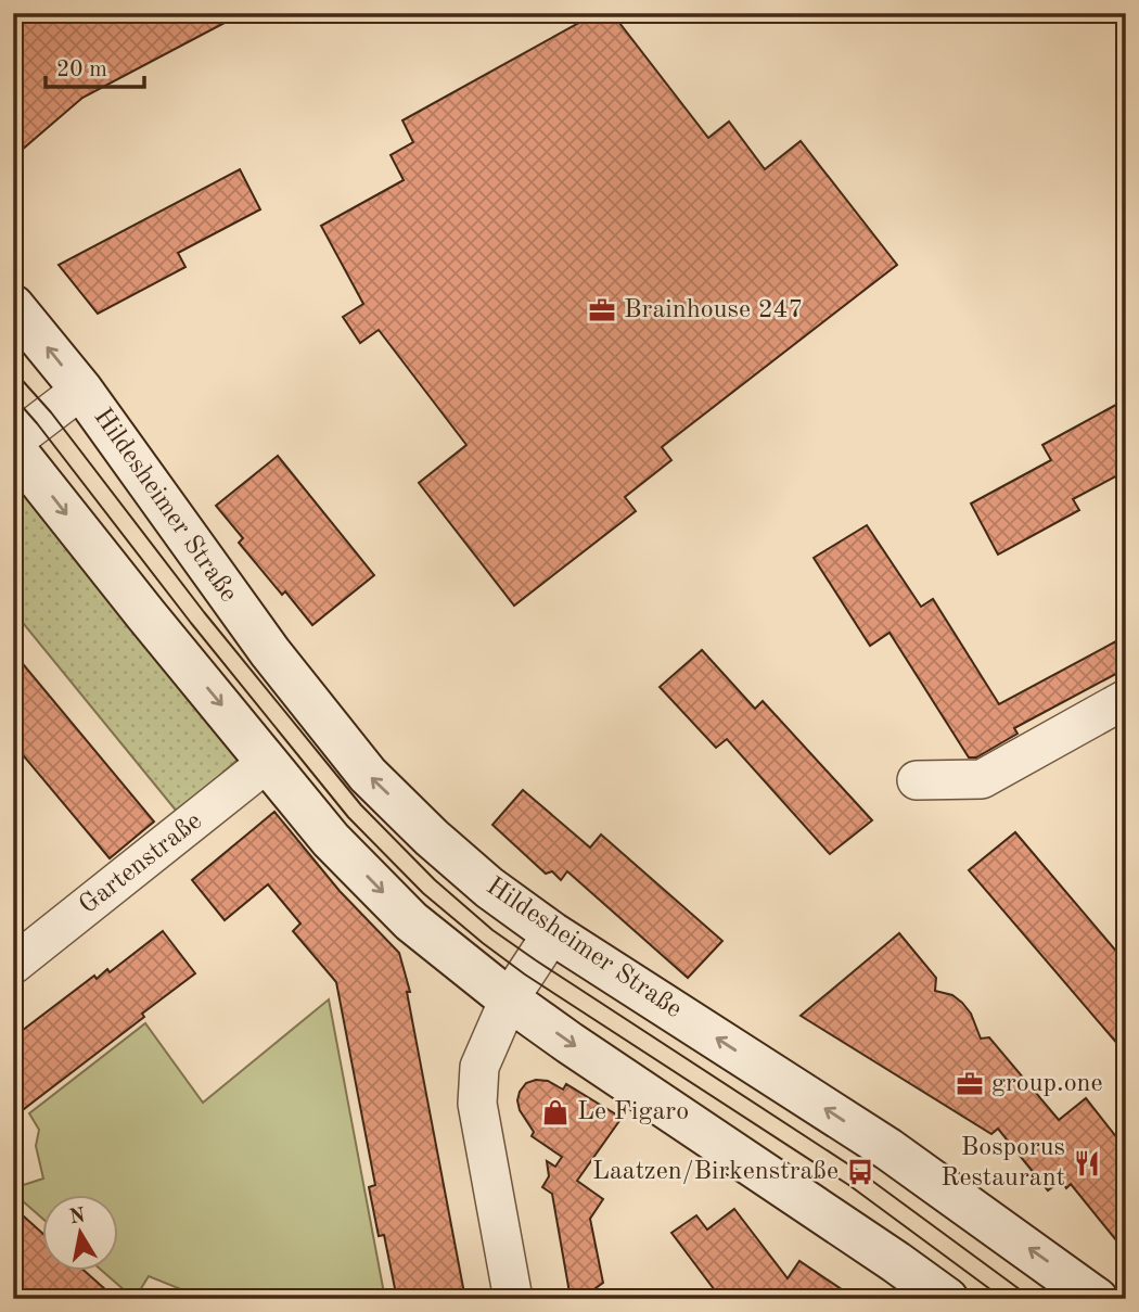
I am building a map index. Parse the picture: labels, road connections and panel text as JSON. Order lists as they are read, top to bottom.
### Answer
{
  "streets": {
    "main road": ["Hildesheimer Straße"],
    "street": ["Gartenstraße"]
  },
  "crossings": [
    ["Hildesheimer Straße", "Gartenstraße"]
  ],
  "places": {
    "office": ["Brainhouse 247", "group.one"],
    "shop": ["Le Figaro"],
    "restaurant": ["Bosporus Restaurant"],
    "bus stop": ["Laatzen/Birkenstraße"]
  },
  "scale_bar": "20 m",
  "north": "top"
}
